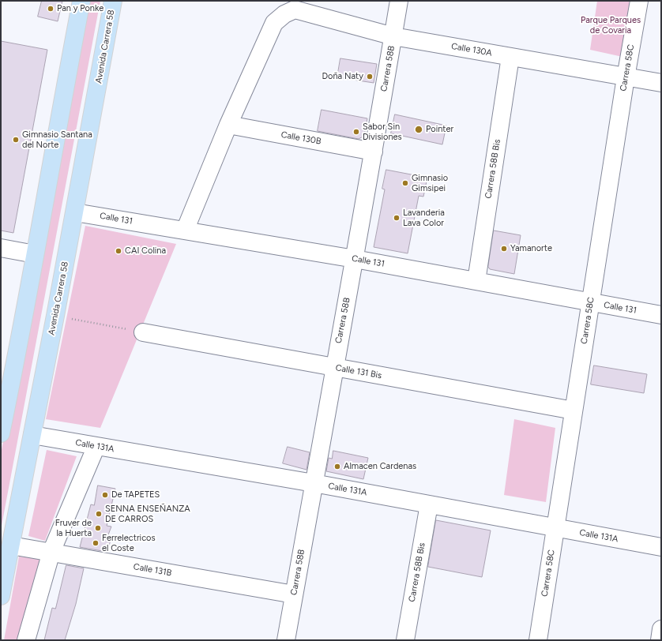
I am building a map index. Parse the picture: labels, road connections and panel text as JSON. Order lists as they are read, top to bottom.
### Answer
{
  "streets": {
    "main road": ["Avenida Carrera 58"],
    "street": [
      "Calle 130A",
      "Carrera 58C",
      "Carrera 58B",
      "Calle 130B",
      "Carrera 58B Bis",
      "Calle 131",
      "Calle 131 Bis",
      "Calle 131A",
      "Calle 131B"
    ]
  },
  "crossings": [
    ["Avenida Carrera 58", "Calle 131"],
    ["Avenida Carrera 58", "Calle 131A"],
    ["Avenida Carrera 58", "Calle 131B"],
    ["Calle 130A", "Carrera 58C"],
    ["Calle 130A", "Carrera 58B"],
    ["Calle 130A", "Calle 130B"],
    ["Calle 130A", "Carrera 58B Bis"],
    ["Carrera 58C", "Calle 131"],
    ["Carrera 58C", "Calle 131 Bis"],
    ["Carrera 58C", "Calle 131A"],
    ["Carrera 58B", "Calle 130B"],
    ["Carrera 58B", "Calle 131"],
    ["Carrera 58B", "Calle 131 Bis"],
    ["Carrera 58B", "Calle 131A"],
    ["Carrera 58B", "Calle 131B"],
    ["Carrera 58B Bis", "Calle 131"],
    ["Carrera 58B Bis", "Calle 131A"]
  ],
  "parks": ["Parque Parques de Covaria"],
  "places": [
    "Pan y Ponke",
    "Doña Naty",
    "Pointer",
    "Sabor Sin Divisiones",
    "Gimnasio Santana del Norte",
    "Gimnasio Gimsipei",
    "Lavanderia Lava Color",
    "Yamanorte",
    "CAI Colina",
    "Almacen Cardenas",
    "De TAPETES",
    "SENNA ENSEÑANZA DE CARROS",
    "Fruver de la Huerta",
    "Ferrelectricos el Coste"
  ]
}
